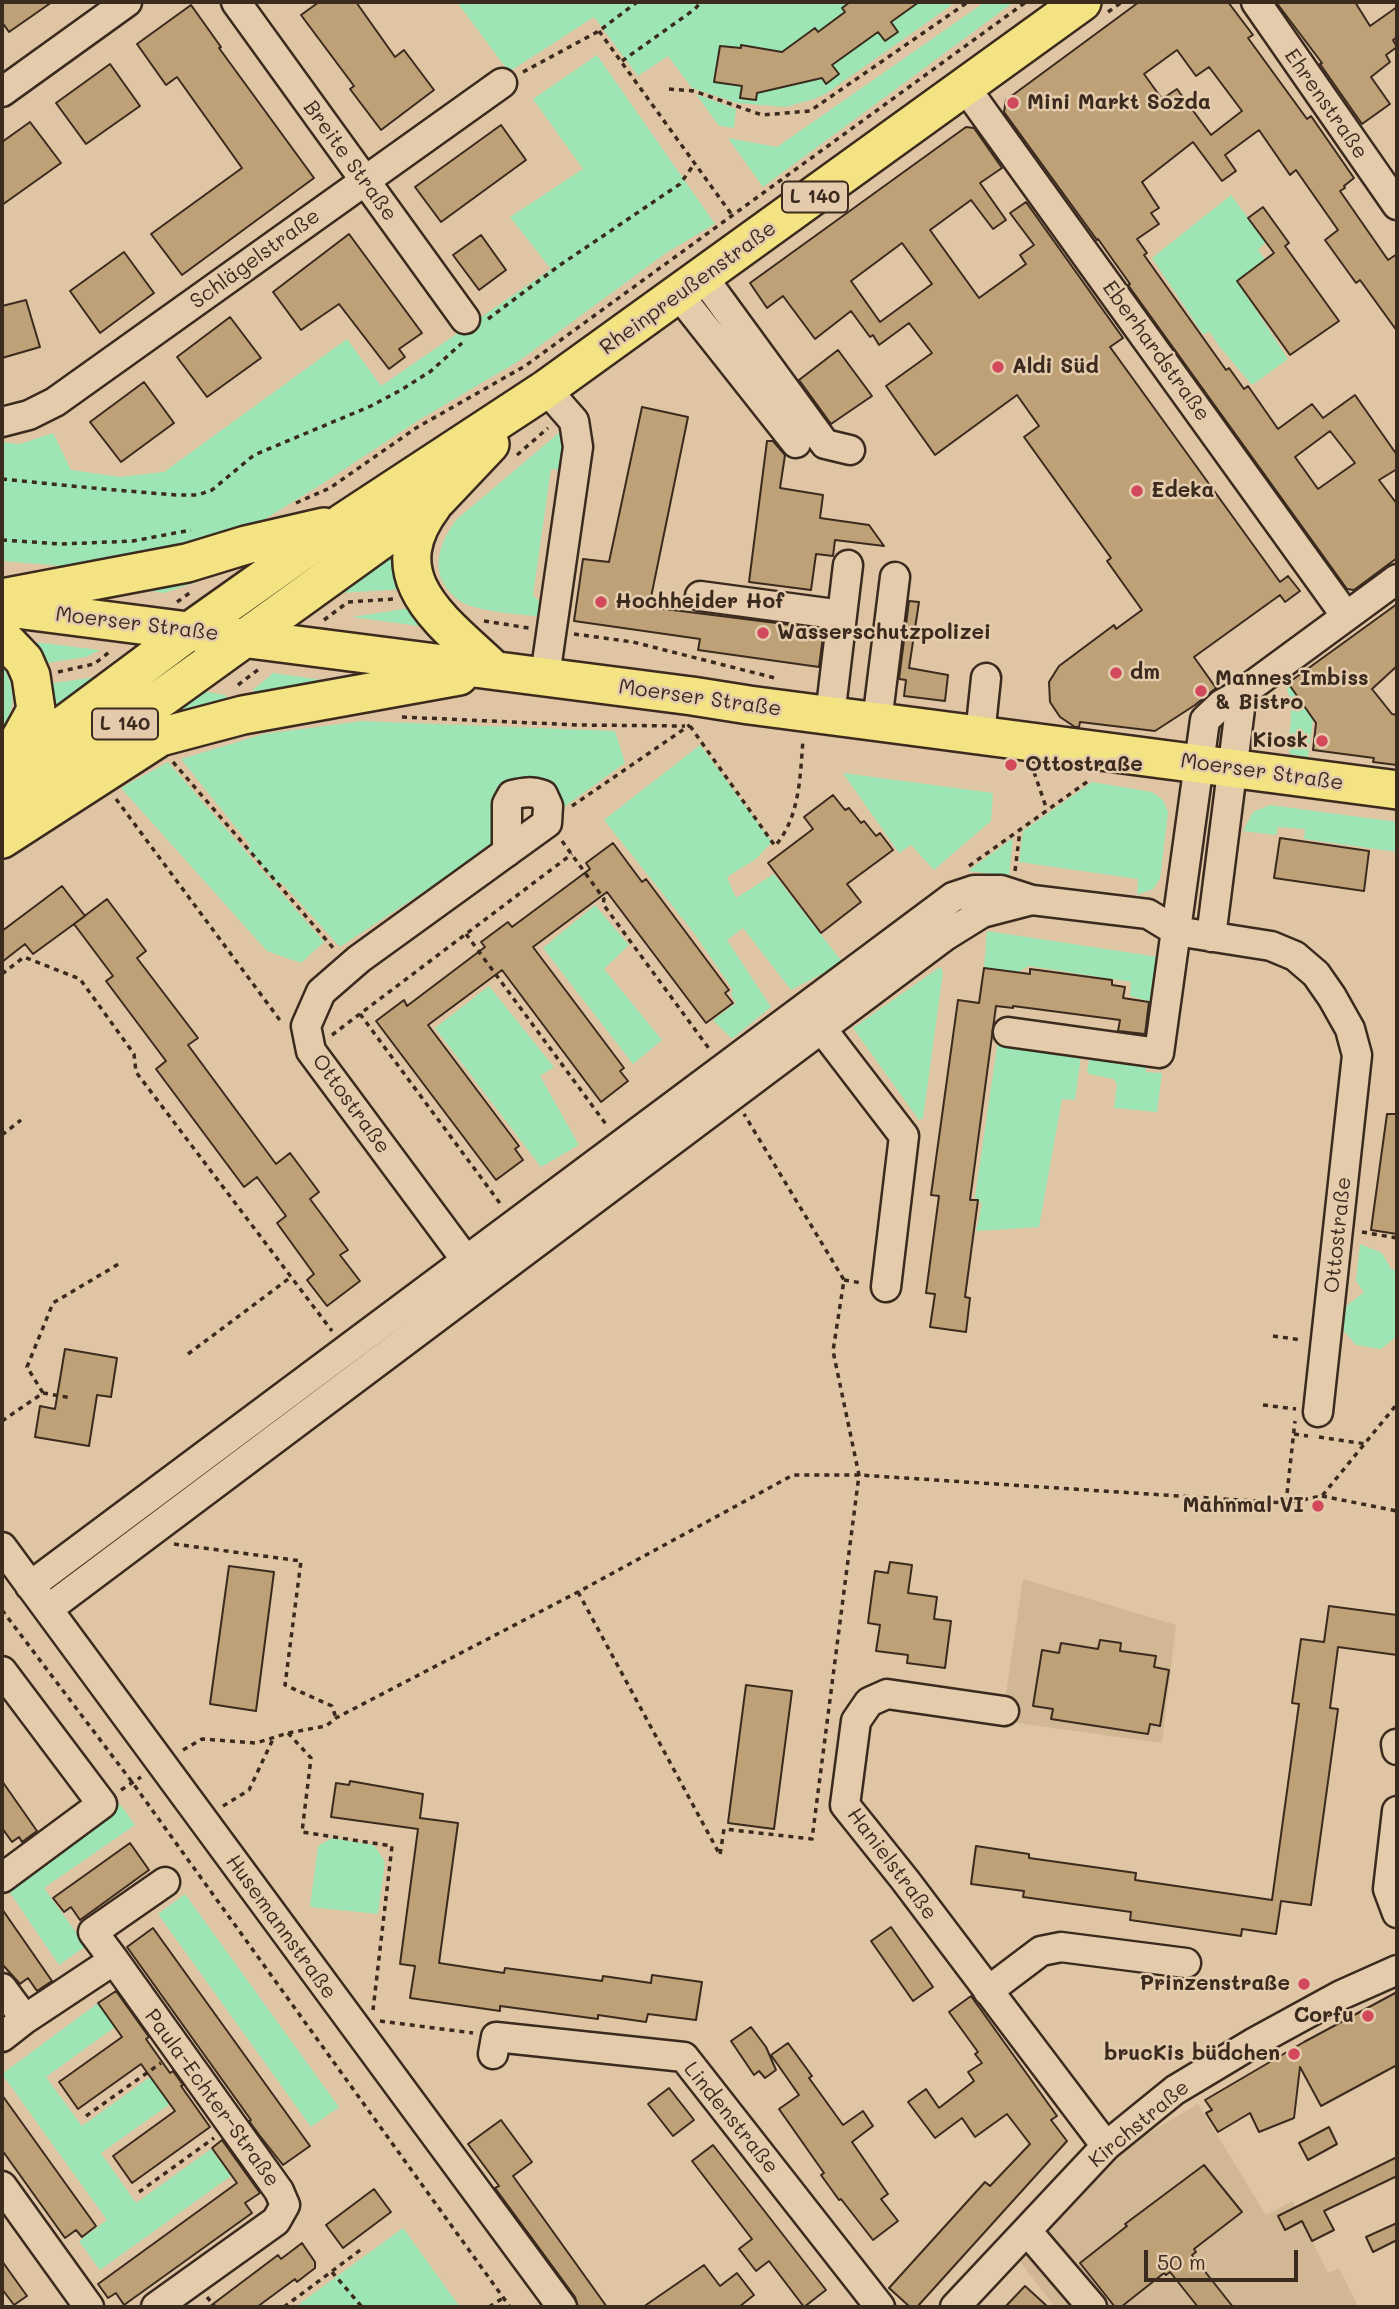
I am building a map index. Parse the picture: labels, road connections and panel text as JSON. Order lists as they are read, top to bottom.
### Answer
{
  "streets": {
    "main road": ["L 140", "Rheinpreußenstraße", "Moerser Straße"],
    "street": [
      "Ehrenstraße",
      "Breite Straße",
      "Schlägelstraße",
      "Eberhardstraße",
      "Ottostraße",
      "Hanielstraße",
      "Husemannstraße",
      "Paula-Echter-Straße",
      "Lindenstraße",
      "Kirchstraße"
    ]
  },
  "crossings": [
    ["Breite Straße", "Schlägelstraße"],
    ["L 140", "Rheinpreußenstraße"],
    ["L 140", "Moerser Straße"],
    ["Rheinpreußenstraße", "Eberhardstraße"],
    ["Rheinpreußenstraße", "Moerser Straße"],
    ["Ottostraße", "Husemannstraße"],
    ["Hanielstraße", "Kirchstraße"]
  ],
  "places": [
    "Mini Markt Sozda",
    "Aldi Süd",
    "Edeka",
    "Hochheider Hof",
    "Wasserschutzpolizei",
    "dm",
    "Mannes Imbiss & Bistro",
    "Kiosk",
    "Ottostraße",
    "Mahnmal VI",
    "Prinzenstraße",
    "Corfu",
    "brucKis büdchen"
  ],
  "scale_bar": "50 m"
}
